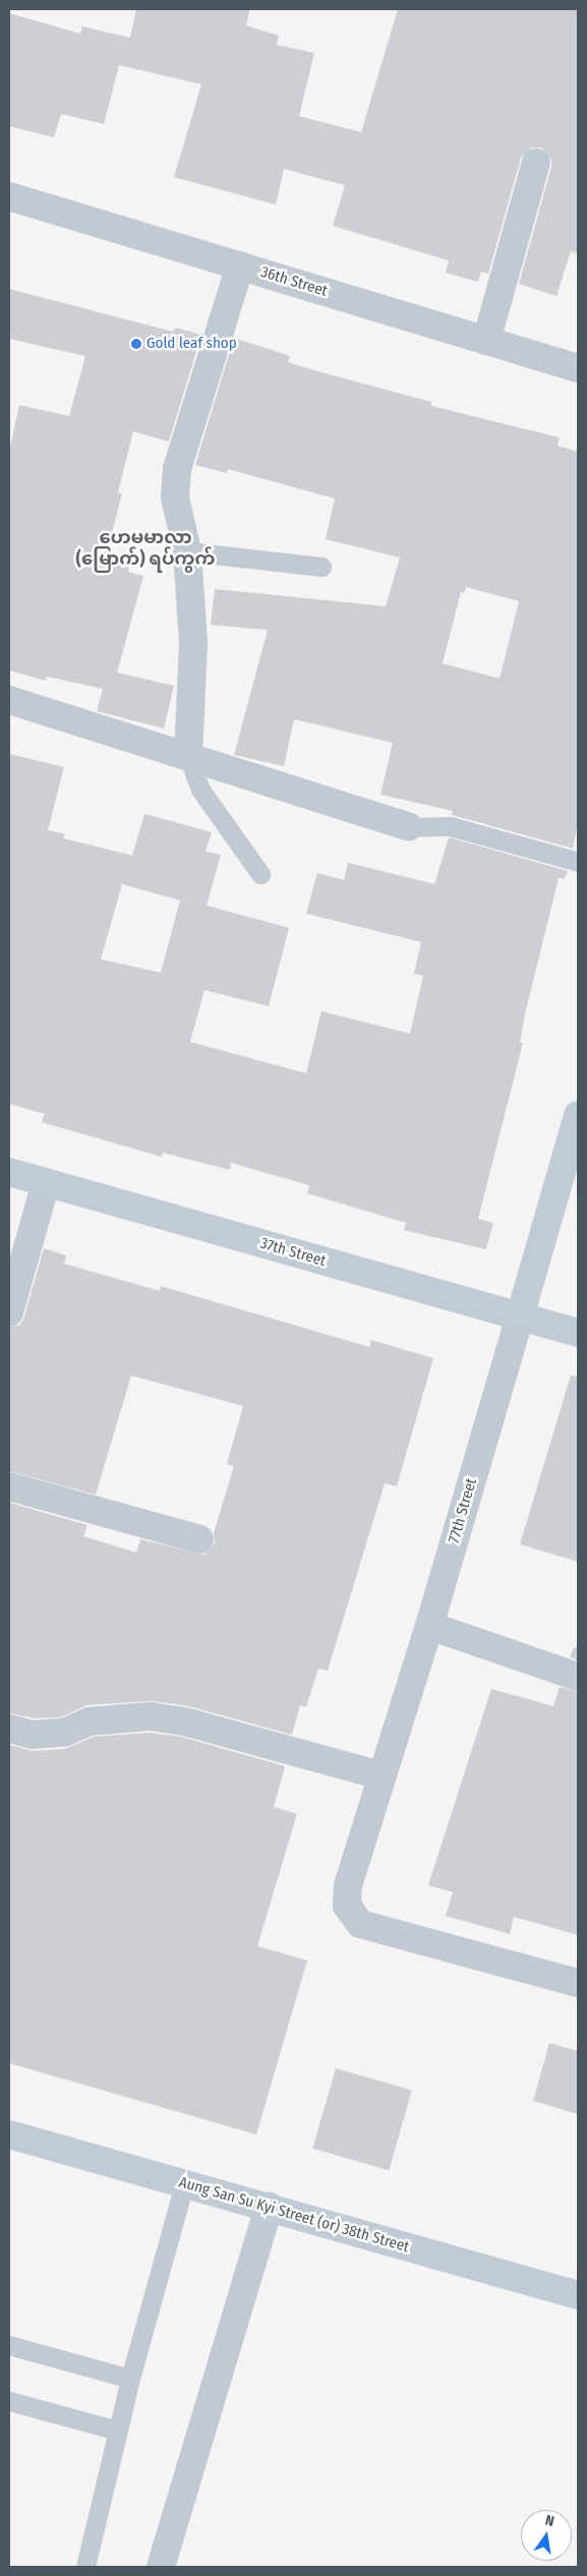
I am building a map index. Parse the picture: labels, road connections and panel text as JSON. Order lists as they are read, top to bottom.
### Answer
{
  "streets": {
    "street": [
      "36th Street",
      "37th Street",
      "77th Street",
      "Aung San Su Kyi Street (or) 38th Street"
    ]
  },
  "crossings": [
    ["37th Street", "77th Street"]
  ],
  "districts": ["ဟေမမာလာ (မြောက်) ရပ်ကွက်"],
  "places": ["Gold leaf shop"],
  "north": "top"
}
